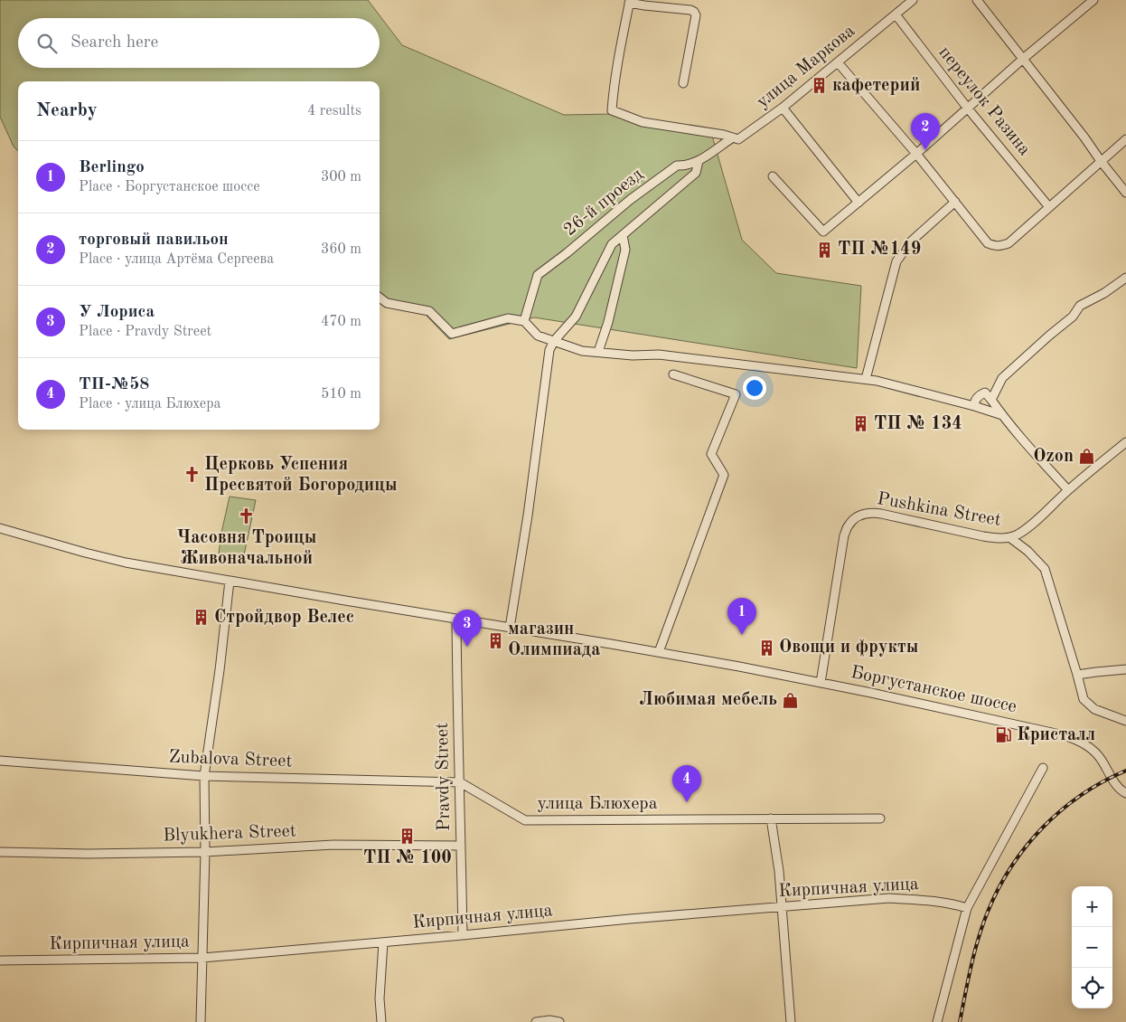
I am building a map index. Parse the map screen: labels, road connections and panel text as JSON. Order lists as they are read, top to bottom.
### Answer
{
  "streets": {
    "street": [
      "улица Маркова",
      "переулок Разина",
      "26-й проезд",
      "Pushkina Street",
      "Боргустанское шоссе",
      "Zubalova Street",
      "Pravdy Street",
      "улица Блюхера",
      "Blyukhera Street",
      "Кирпичная улица"
    ]
  },
  "crossings": [
    ["улица Маркова", "переулок Разина"],
    ["улица Маркова", "26-й проезд"],
    ["Pushkina Street", "Боргустанское шоссе"],
    ["Боргустанское шоссе", "Pravdy Street"],
    ["Zubalova Street", "Pravdy Street"],
    ["Zubalova Street", "улица Блюхера"],
    ["Pravdy Street", "улица Блюхера"],
    ["Pravdy Street", "Blyukhera Street"],
    ["Pravdy Street", "Кирпичная улица"]
  ],
  "places": {
    "building": [
      "кафетерий",
      "ТП №149",
      "ТП № 134",
      "Стройдвор Велес",
      "магазин Олимпиада",
      "Овощи и фрукты",
      "ТП № 100"
    ],
    "shop": ["Ozon", "Любимая мебель"],
    "church": ["Церковь Успения Пресвятой Богородицы", "Часовня Троицы Живоначальной"],
    "fuel station": ["Кристалл"]
  },
  "page": {
    "search": "Search here",
    "heading": ["Nearby", "4 results"],
    "pins": [
      "2",
      "1",
      "3",
      "4"
    ],
    "list": [
      {
        "mark": "1",
        "name": "Berlingo",
        "note": "Place · Боргустанское шоссе",
        "value": "300 m"
      },
      {
        "mark": "2",
        "name": "торговый павильон",
        "note": "Place · улица Артёма Сергеева",
        "value": "360 m"
      },
      {
        "mark": "3",
        "name": "У Лориса",
        "note": "Place · Pravdy Street",
        "value": "470 m"
      },
      {
        "mark": "4",
        "name": "ТП-№58",
        "note": "Place · улица Блюхера",
        "value": "510 m"
      }
    ],
    "map_buttons": ["+", "−"]
  }
}
